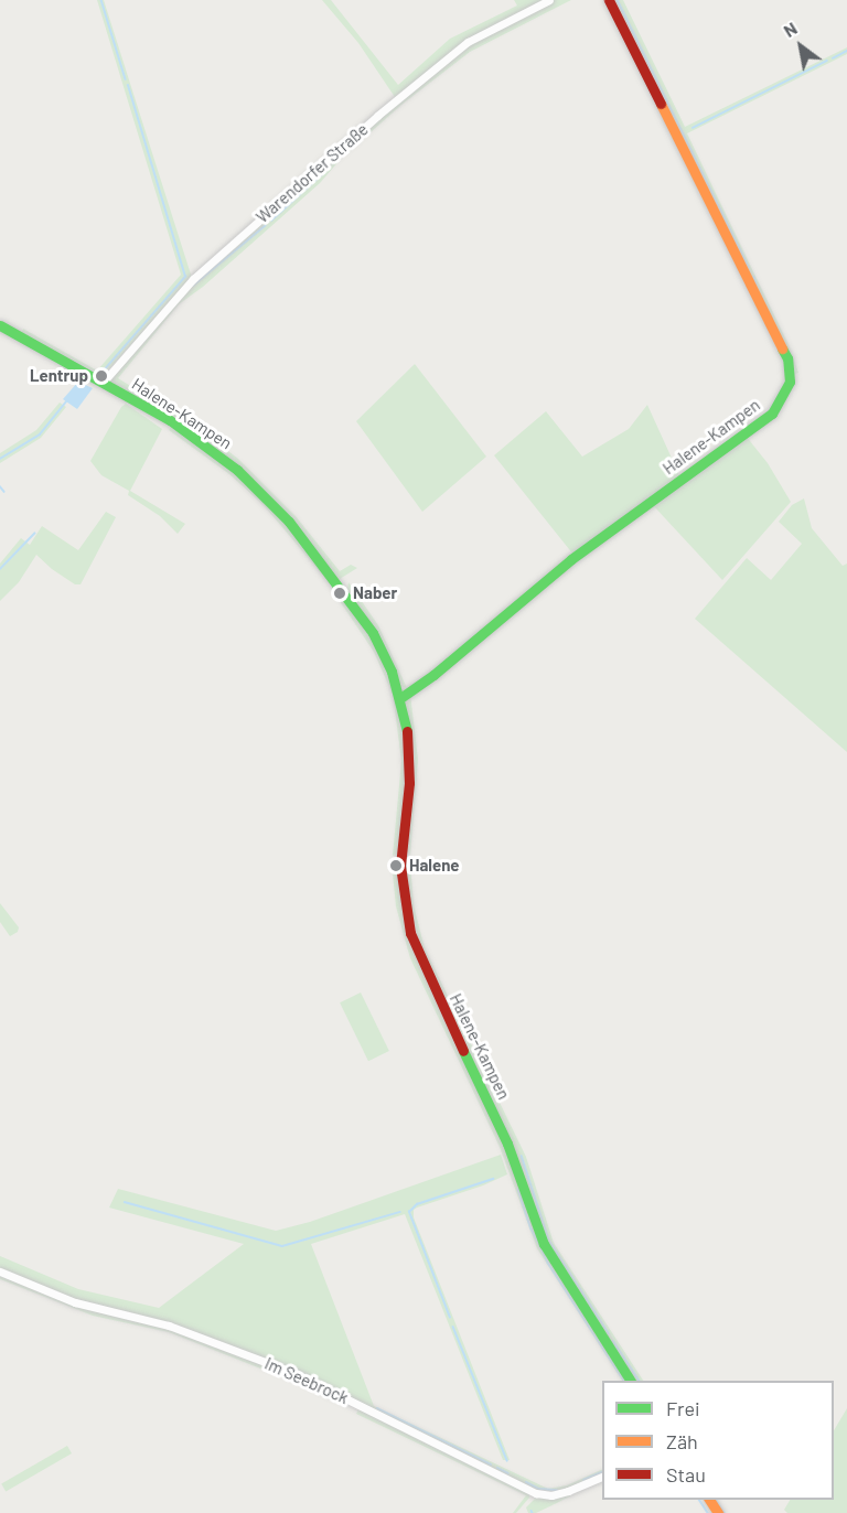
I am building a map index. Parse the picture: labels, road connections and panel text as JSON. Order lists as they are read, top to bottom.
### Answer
{
  "streets": {
    "street": ["Warendorfer Straße", "Halene-Kampen", "Im Seebrock"]
  },
  "crossings": [
    ["Warendorfer Straße", "Halene-Kampen"]
  ],
  "places": ["Lentrup", "Naber", "Halene"],
  "legend": ["Frei", "Zäh", "Stau"],
  "north": "top left"
}
